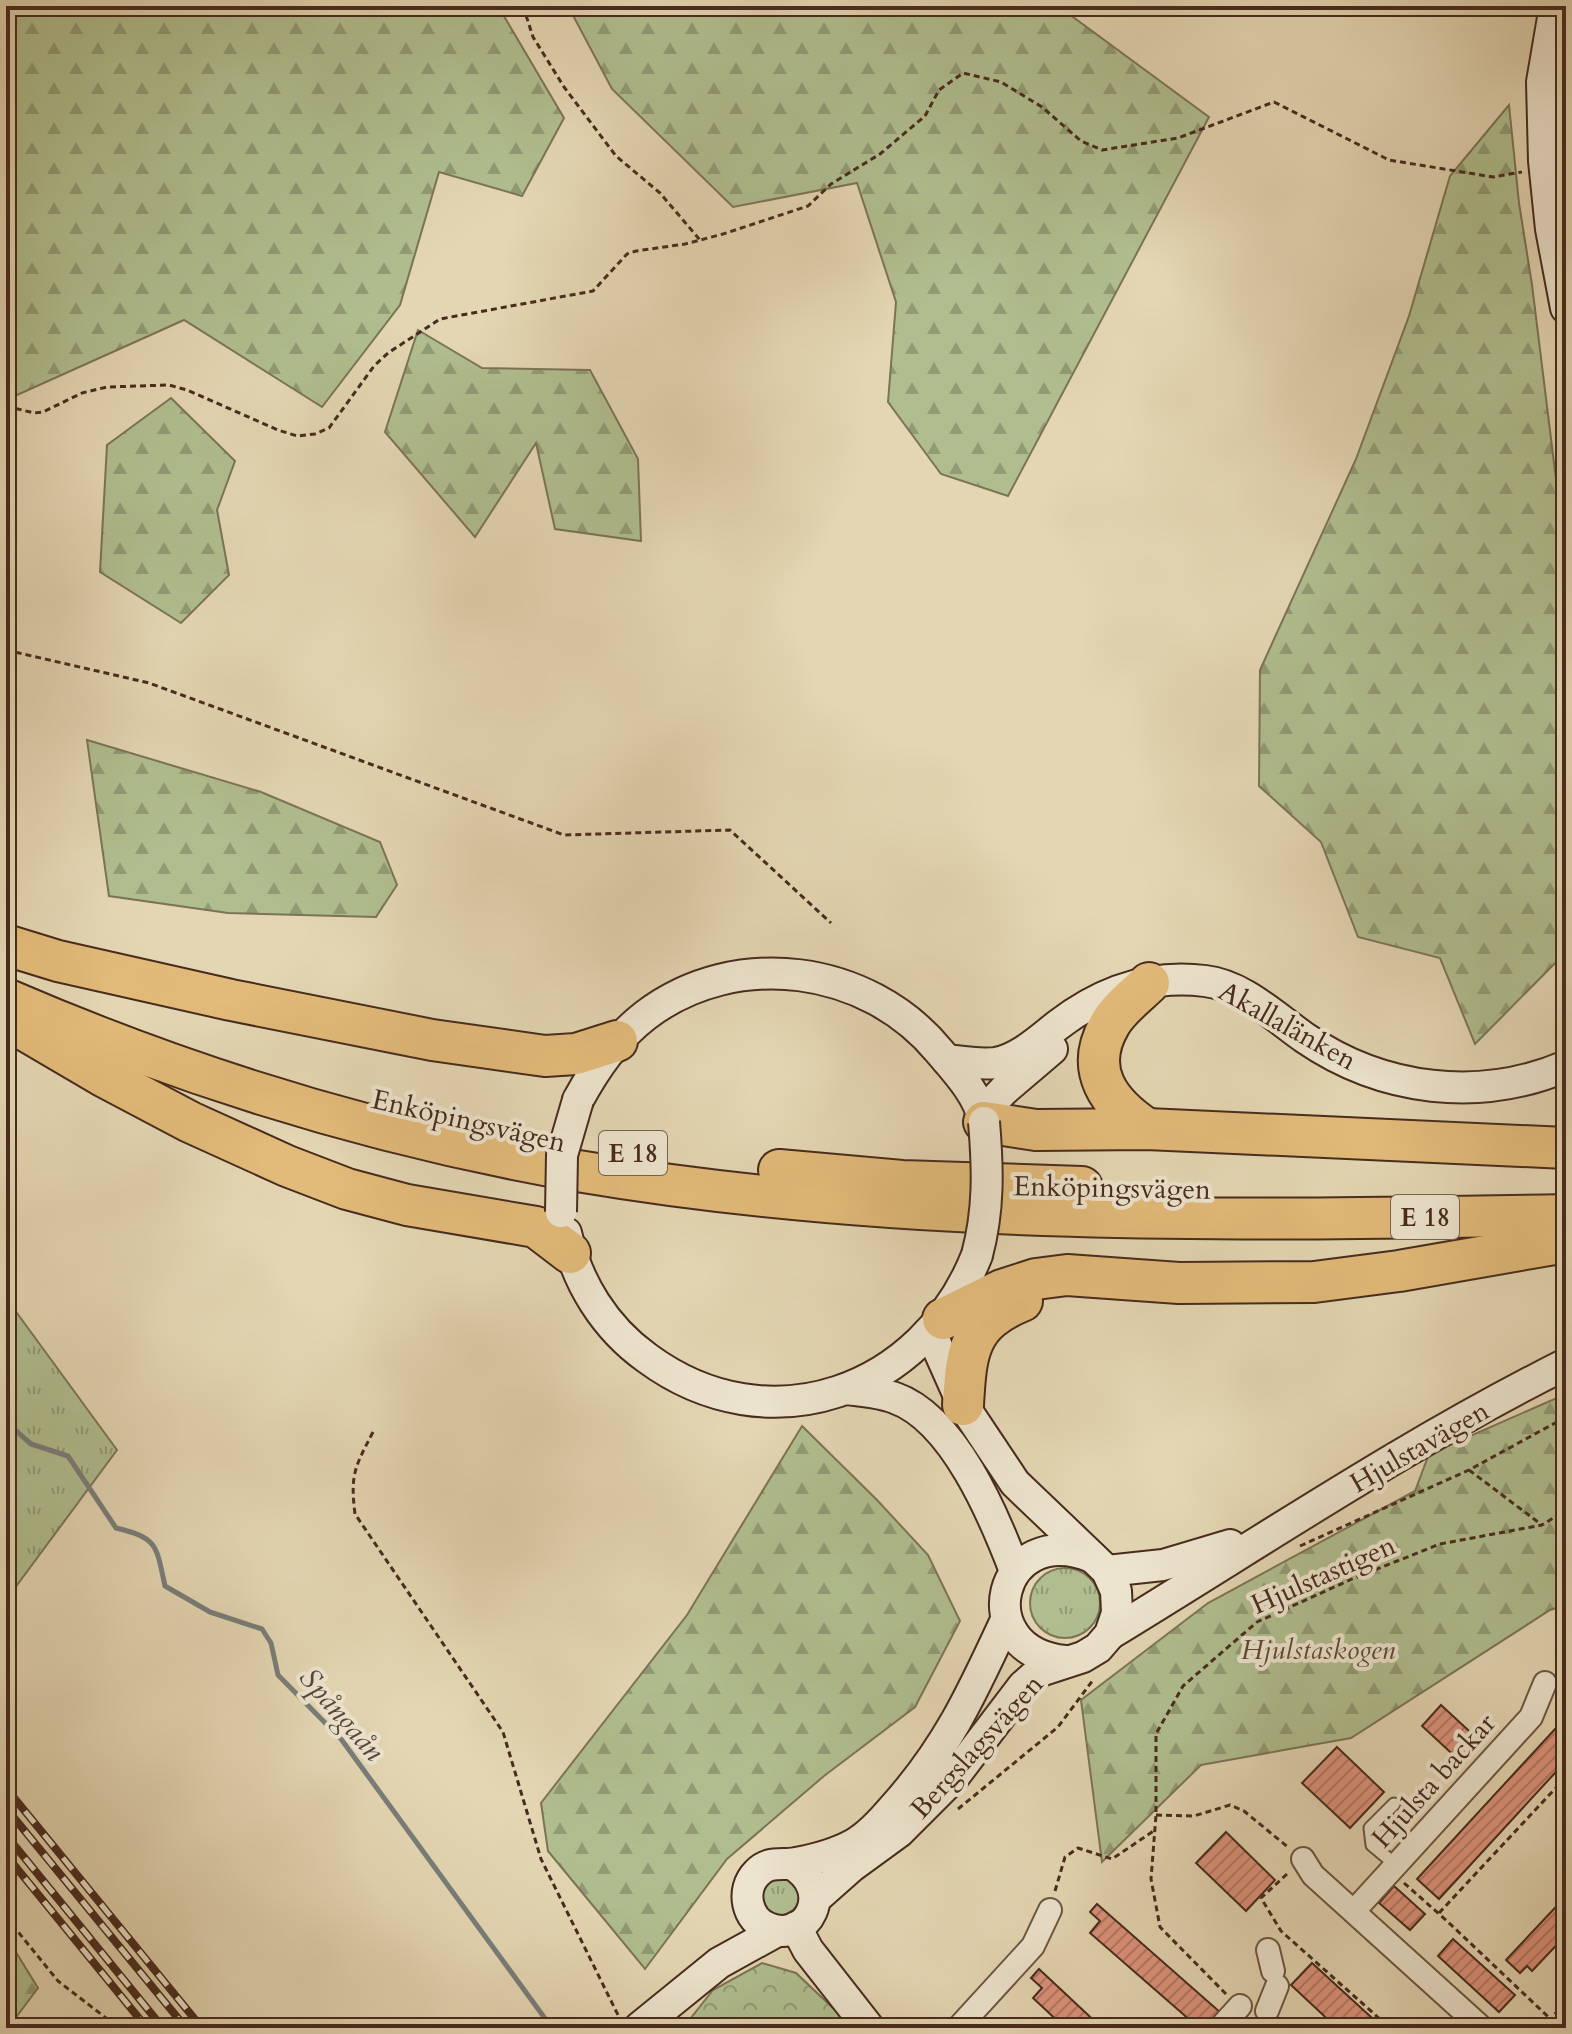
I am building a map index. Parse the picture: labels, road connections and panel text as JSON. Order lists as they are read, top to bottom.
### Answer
{
  "streets": {
    "highway": ["Enköpingsvägen", "E 18"],
    "main road": ["Akallalänken", "Hjulstavägen", "Bergslagsvägen"],
    "street": ["Hjulsta backar"],
    "path": ["Hjulstastigen"]
  },
  "crossings": [
    ["Enköpingsvägen", "E 18"],
    ["Hjulstavägen", "Bergslagsvägen"]
  ],
  "water": ["Spångaån"],
  "parks": ["Hjulstaskogen"]
}
